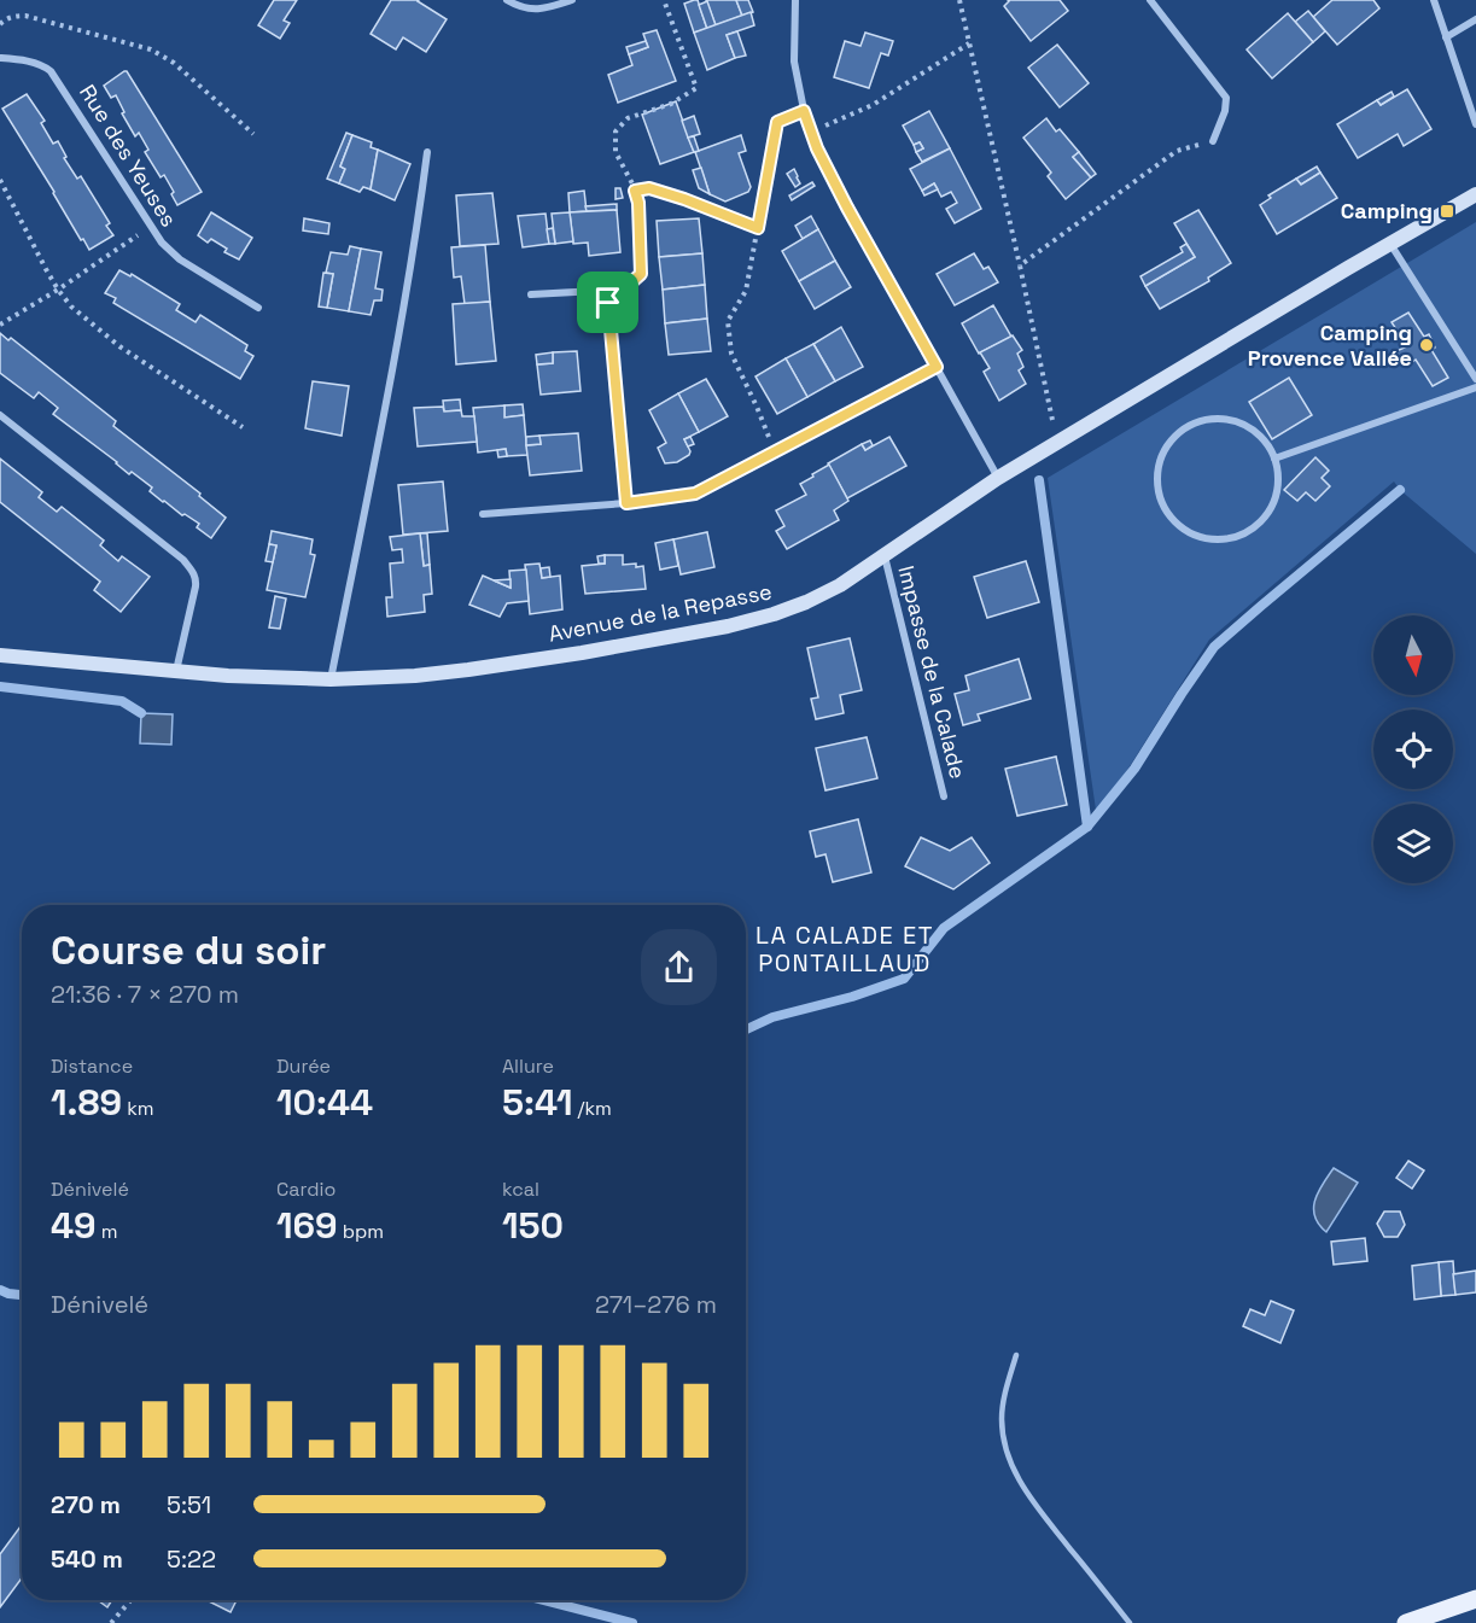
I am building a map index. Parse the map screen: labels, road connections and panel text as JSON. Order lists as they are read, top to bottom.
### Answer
{
  "streets": {
    "street": ["Rue des Yeuses", "Avenue de la Repasse", "Impasse de la Calade"]
  },
  "crossings": [
    ["Avenue de la Repasse", "Impasse de la Calade"]
  ],
  "districts": ["LA CALADE ET PONTAILLAUD"],
  "places": {
    "transit": ["Camping"],
    "other": ["Camping Provence Vallée"]
  },
  "north": "bottom",
  "page": {
    "heading": ["Course du soir", "21:36 · 7 × 270 m"],
    "stats": [
      ["Distance", "1.89 km"],
      ["Durée", "10:44"],
      ["Allure", "5:41 /km"],
      ["Dénivelé", "49 m"],
      ["Cardio", "169 bpm"],
      ["kcal", "150"]
    ],
    "chart": ["Dénivelé", "271–276 m"],
    "list": [
      {
        "name": "270 m",
        "note": "5:51"
      },
      {
        "name": "540 m",
        "note": "5:22"
      }
    ]
  }
}
